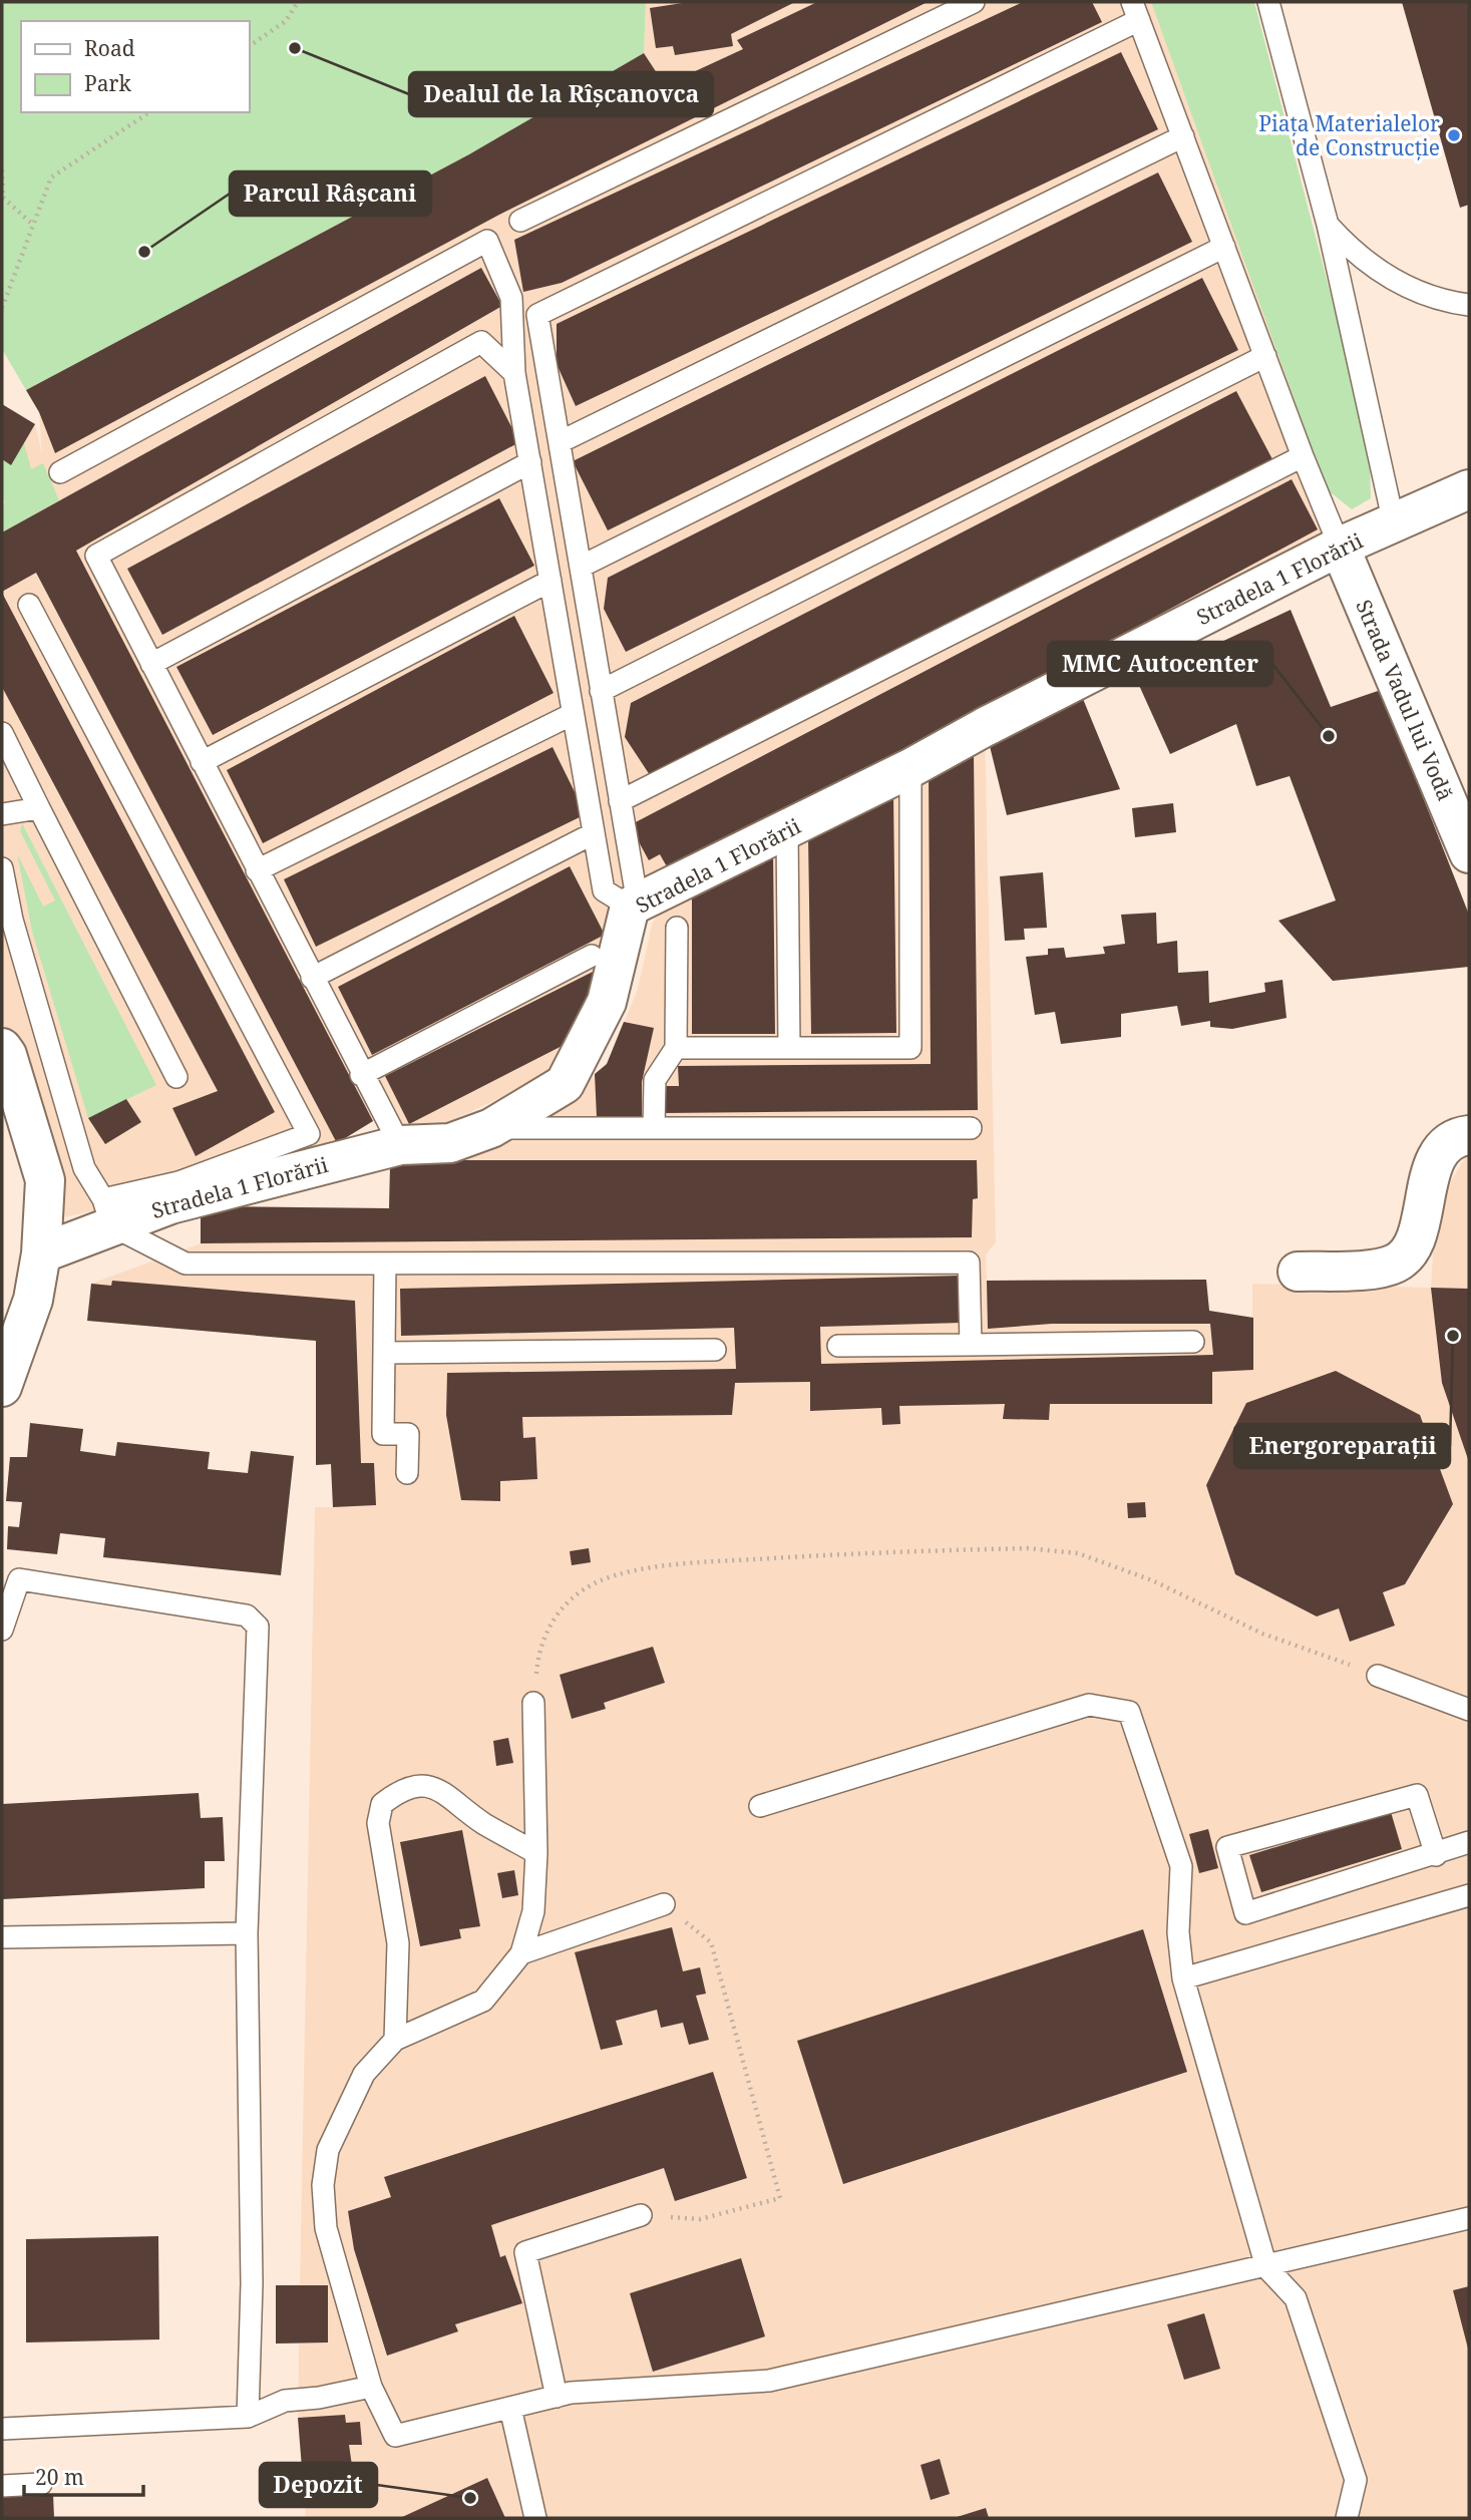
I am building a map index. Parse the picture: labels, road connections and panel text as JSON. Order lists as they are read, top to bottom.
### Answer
{
  "streets": {
    "street": ["Stradela 1 Florării", "Strada Vadul lui Vodă"]
  },
  "crossings": [
    ["Stradela 1 Florării", "Strada Vadul lui Vodă"]
  ],
  "places": [
    "Dealul de la Rîșcanovca",
    "Piața Materialelor de Construcție",
    "Parcul Râșcani",
    "MMC Autocenter",
    "Energoreparații",
    "Depozit"
  ],
  "legend": ["Road", "Park"],
  "scale_bar": "20 m"
}
